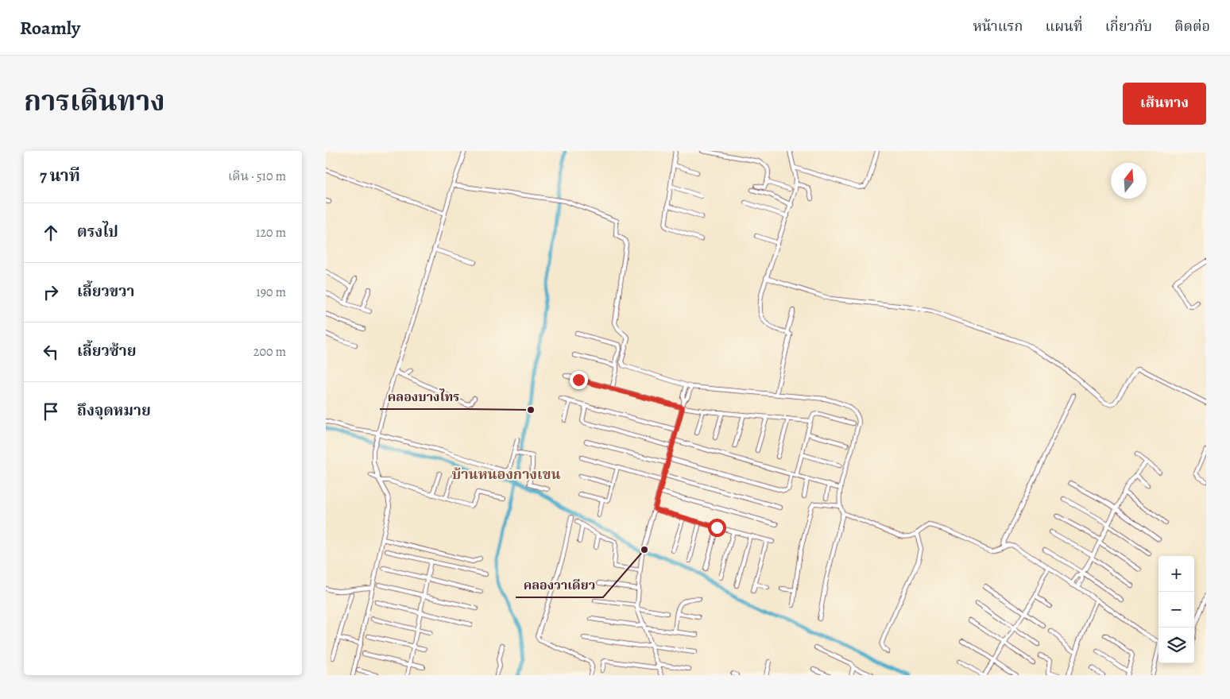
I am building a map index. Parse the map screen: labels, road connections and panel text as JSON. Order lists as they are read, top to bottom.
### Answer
{
  "districts": ["บ้านหนองกางเขน"],
  "places": ["คลองบางไทร", "คลองวาเดียว"],
  "north": "top",
  "page": {
    "header": "Roamly",
    "nav": [
      "หน้าแรก",
      "แผนที่",
      "เกี่ยวกับ",
      "ติดต่อ"
    ],
    "title": "การเดินทาง",
    "buttons": "เส้นทาง",
    "heading": ["7 นาที", "เดิน · 510 m"],
    "list": [
      ["ตรงไป", "120 m"],
      ["เลี้ยวขวา", "190 m"],
      ["เลี้ยวซ้าย", "200 m"],
      "ถึงจุดหมาย"
    ],
    "map_buttons": ["+", "−"]
  }
}
